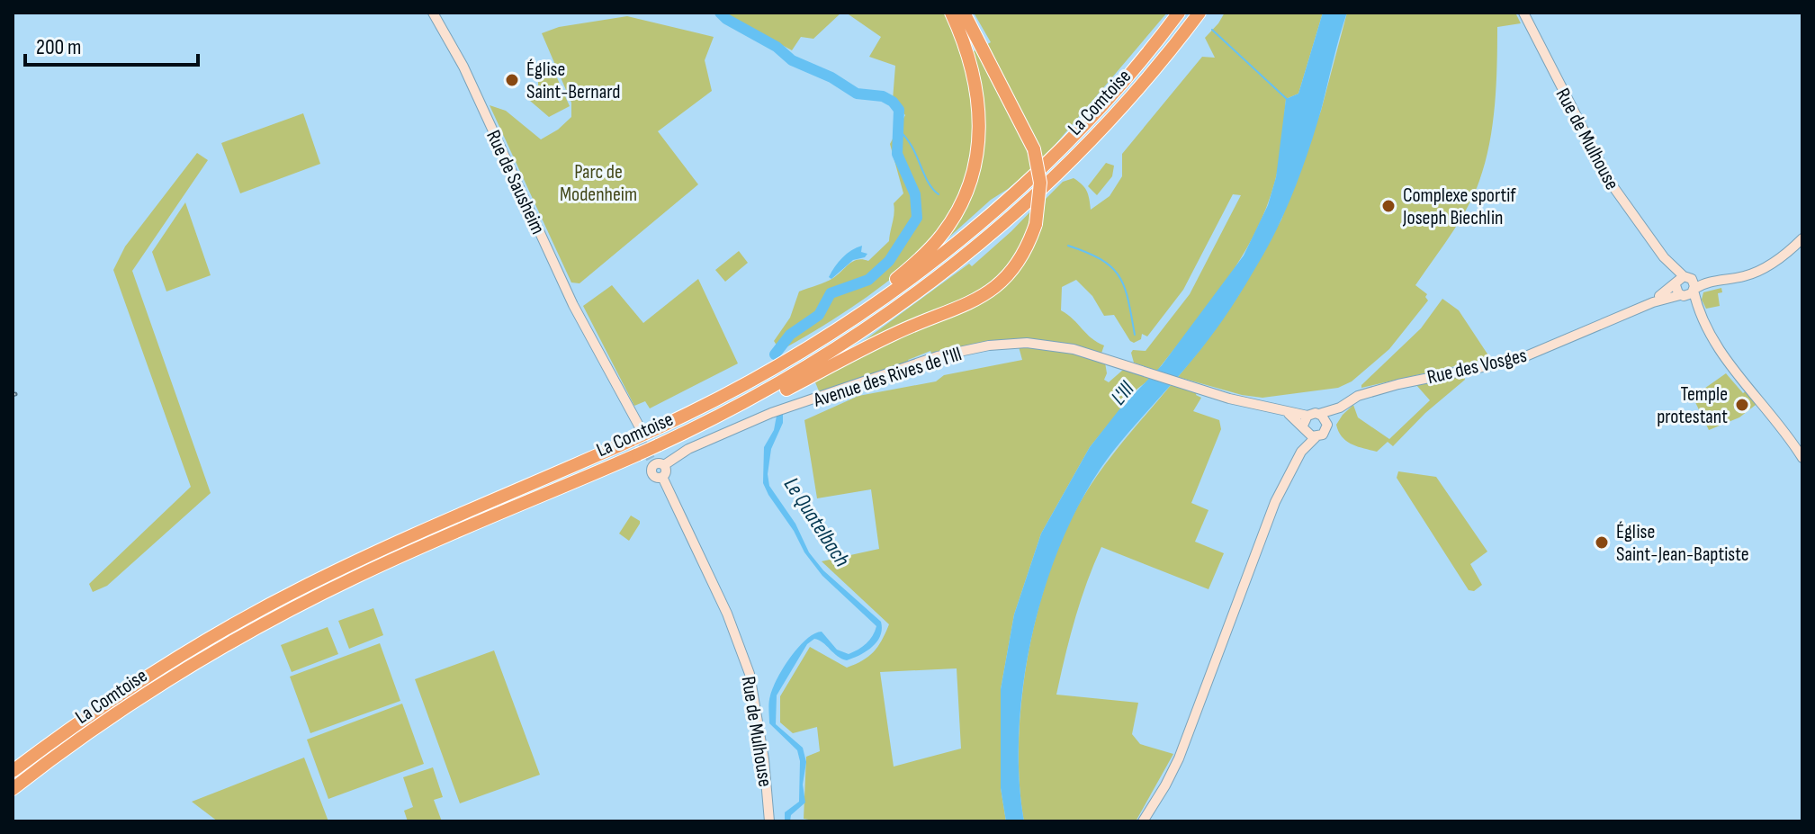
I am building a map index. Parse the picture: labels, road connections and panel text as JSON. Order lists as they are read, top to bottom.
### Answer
{
  "streets": {
    "highway": ["La Comtoise"],
    "main road": [
      "Rue de Mulhouse",
      "Rue de Sausheim",
      "Rue des Vosges",
      "Avenue des Rives de l'Ill"
    ]
  },
  "crossings": [
    ["La Comtoise", "Rue de Mulhouse"],
    ["La Comtoise", "Rue de Sausheim"],
    ["La Comtoise", "Avenue des Rives de l'Ill"],
    ["Rue de Mulhouse", "Rue des Vosges"],
    ["Rue de Mulhouse", "Avenue des Rives de l'Ill"],
    ["Rue des Vosges", "Avenue des Rives de l'Ill"]
  ],
  "water": ["L'Ill", "Le Quatelbach"],
  "parks": ["Parc de Modenheim"],
  "places": [
    "Église Saint-Bernard",
    "Complexe sportif Joseph Biechlin",
    "Temple protestant",
    "Église Saint-Jean-Baptiste"
  ],
  "scale_bar": "200 m"
}
